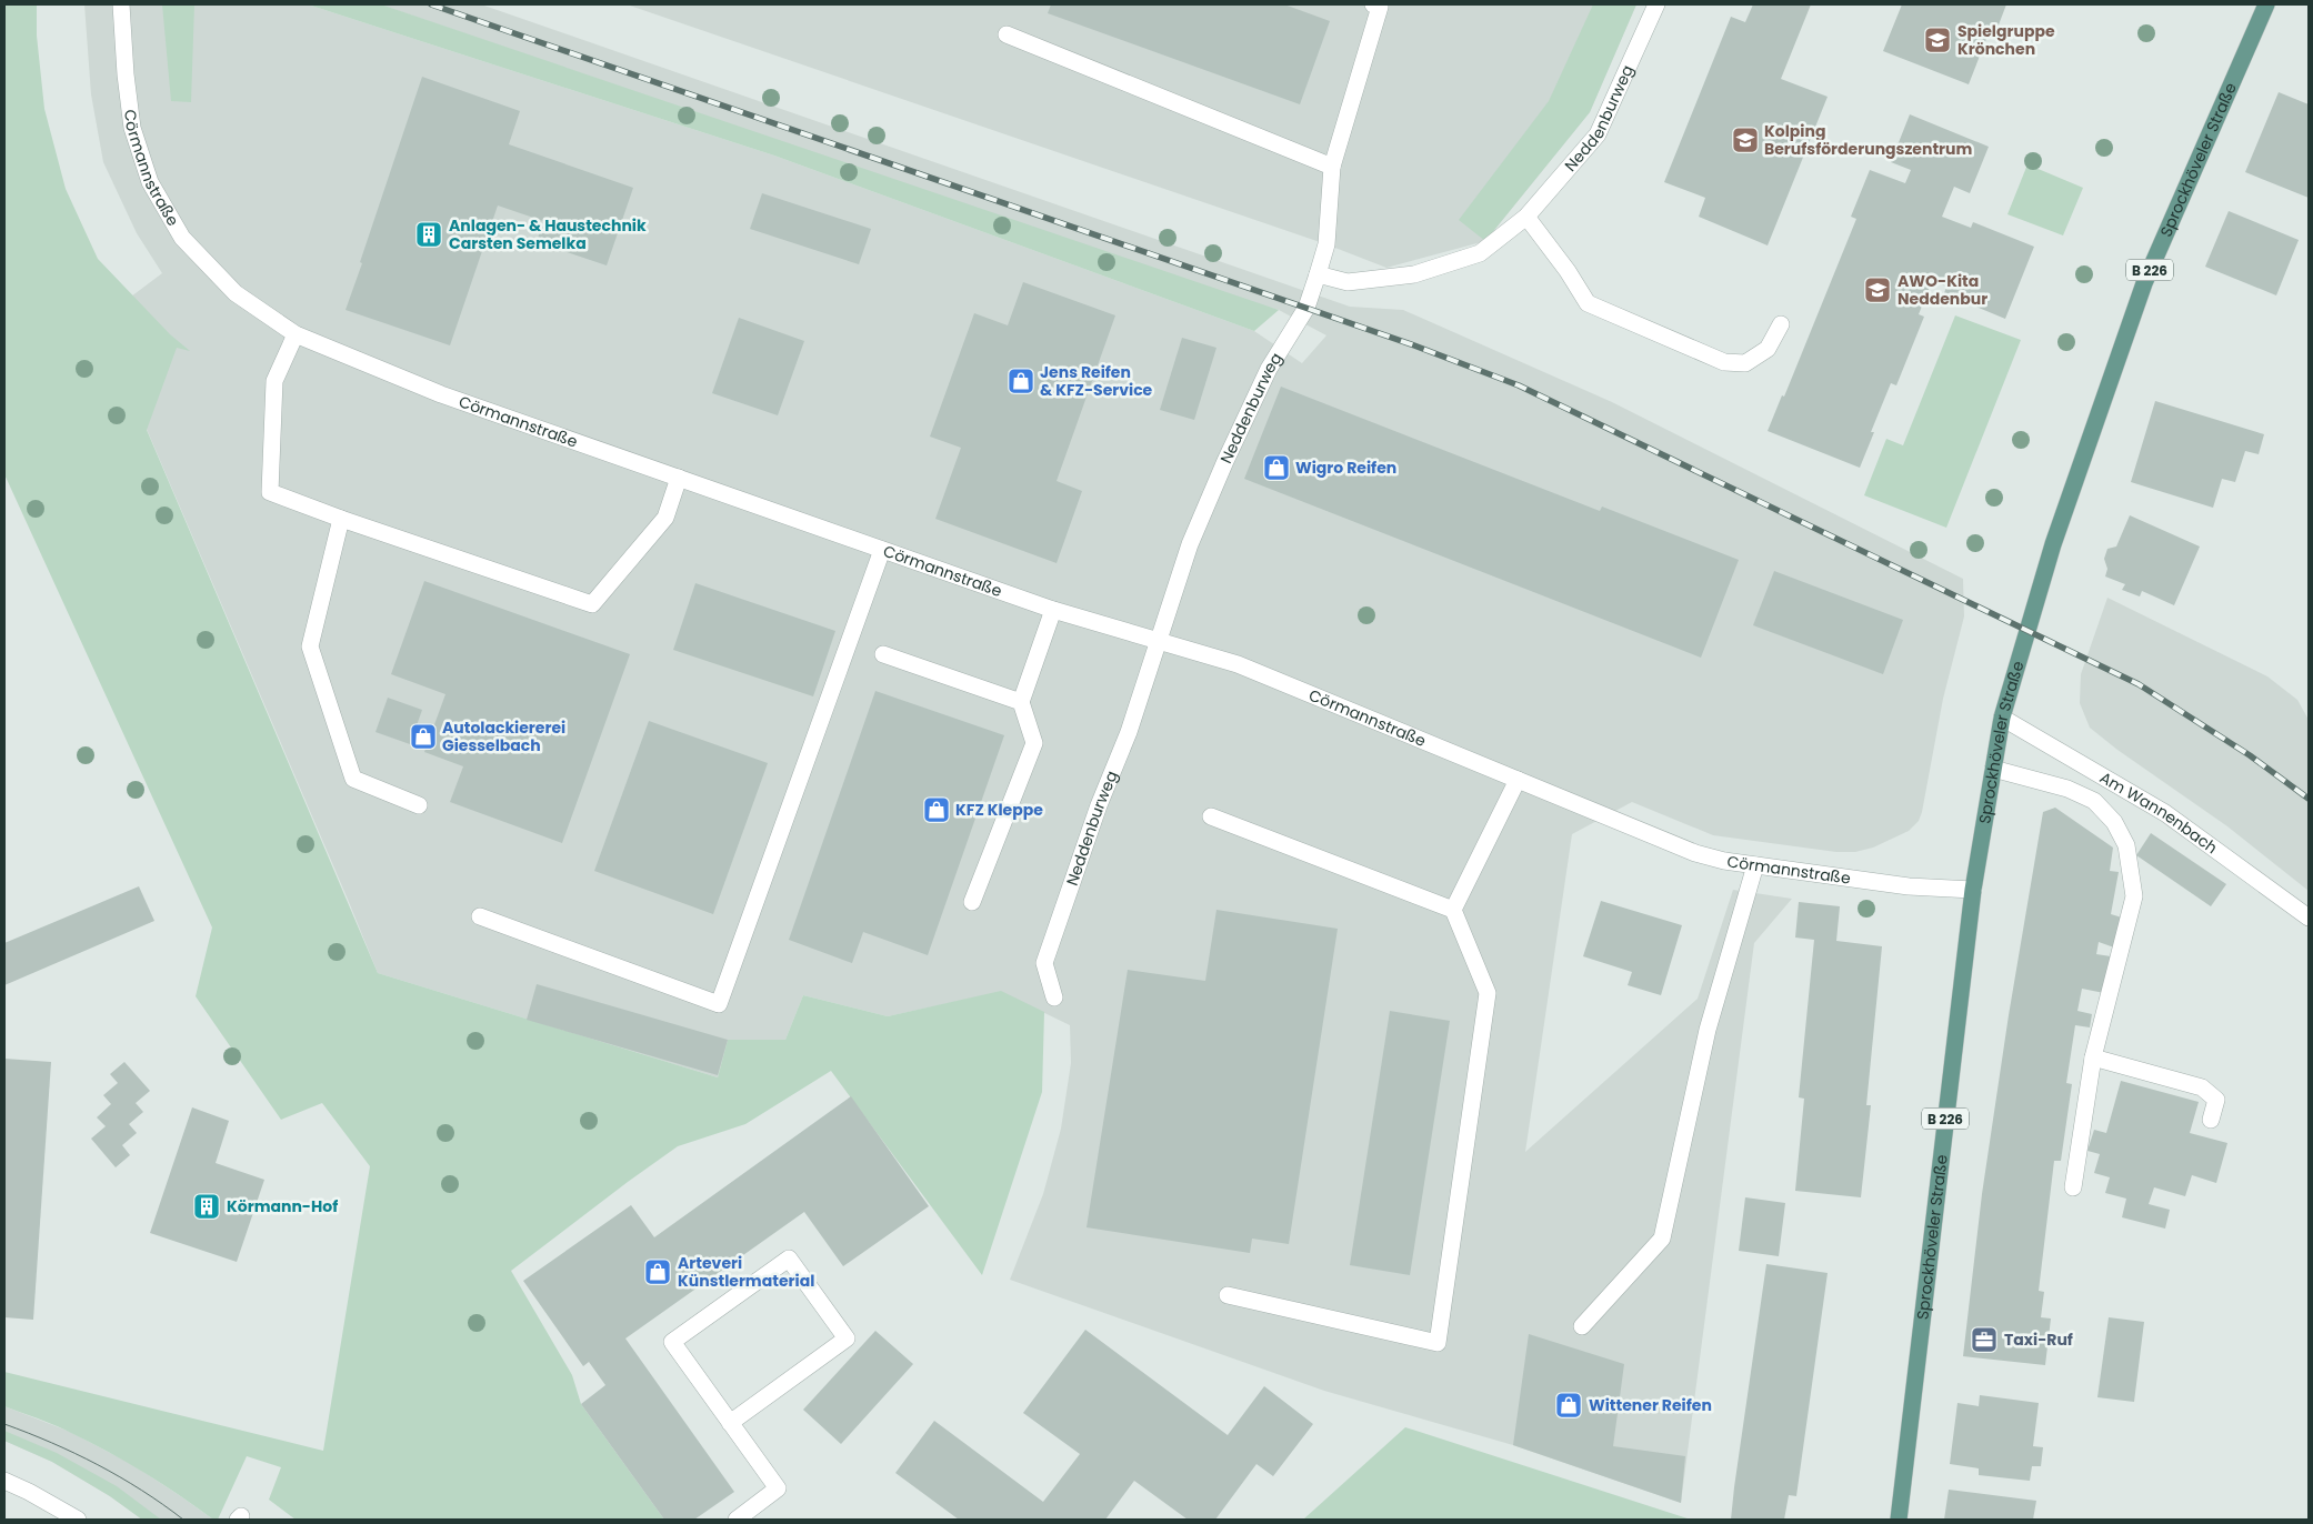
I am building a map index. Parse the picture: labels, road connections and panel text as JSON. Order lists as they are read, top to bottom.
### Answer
{
  "streets": {
    "main road": ["Sprockhöveler Straße", "B 226"],
    "street": ["Neddenburweg", "Cörmannstraße", "Am Wannenbach"]
  },
  "crossings": [
    ["Neddenburweg", "Cörmannstraße"],
    ["Sprockhöveler Straße", "Cörmannstraße"],
    ["Sprockhöveler Straße", "Am Wannenbach"]
  ],
  "places": {
    "school or university": ["Spielgruppe Krönchen", "Kolping Berufsförderungszentrum", "AWO-Kita Neddenbur"],
    "building": ["Anlagen- & Haustechnik Carsten Semelka", "Körmann-Hof"],
    "shop": [
      "Jens Reifen & KFZ-Service",
      "Wigro Reifen",
      "Autolackiererei Giesselbach",
      "KFZ Kleppe",
      "Arteveri Künstlermaterial",
      "Wittener Reifen"
    ],
    "office": ["Taxi-Ruf"]
  }
}
